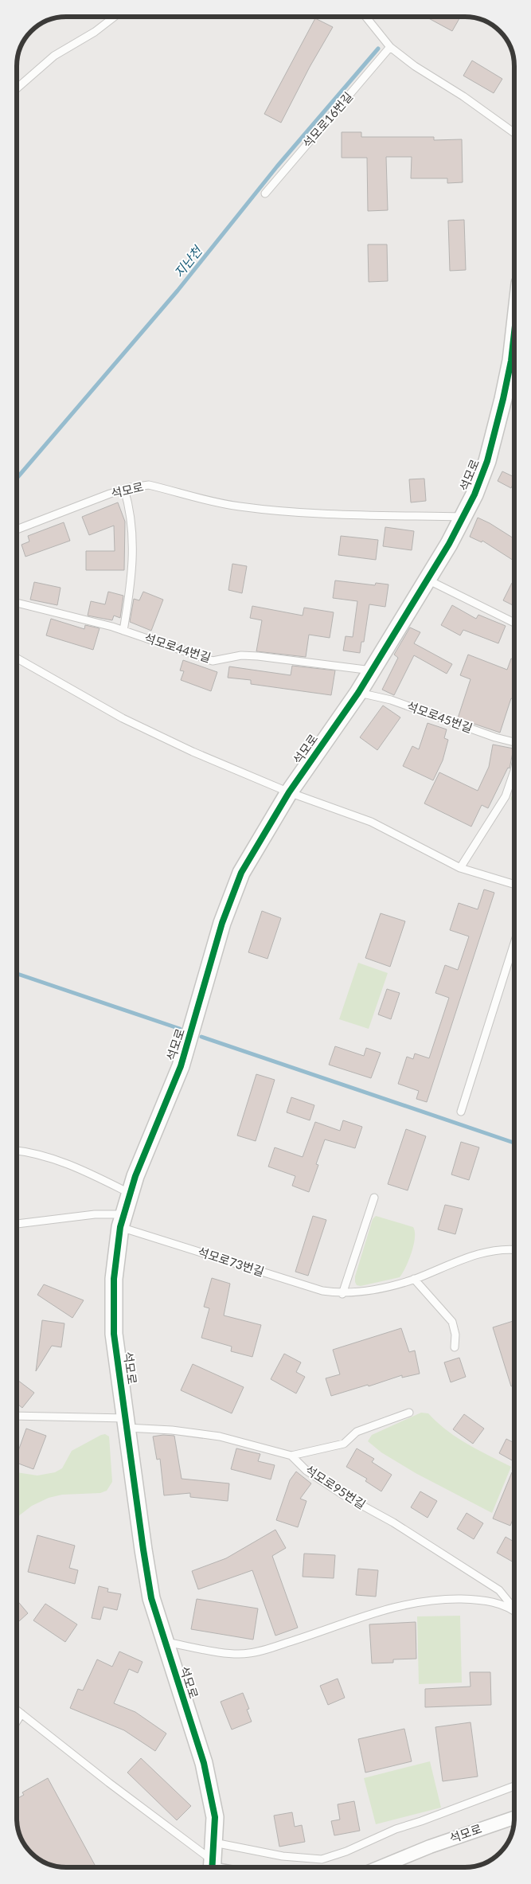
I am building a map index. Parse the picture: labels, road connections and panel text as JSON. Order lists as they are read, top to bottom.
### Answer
{
  "streets": {
    "street": ["석모로"],
    "lane": [
      "석모로16번길",
      "석모로44번길",
      "석모로45번길",
      "석모로73번길",
      "석모로95번길"
    ]
  },
  "crossings": [
    ["석모로", "석모로44번길"],
    ["석모로", "석모로45번길"],
    ["석모로", "석모로73번길"],
    ["석모로", "석모로95번길"]
  ],
  "water": ["지난천"]
}
